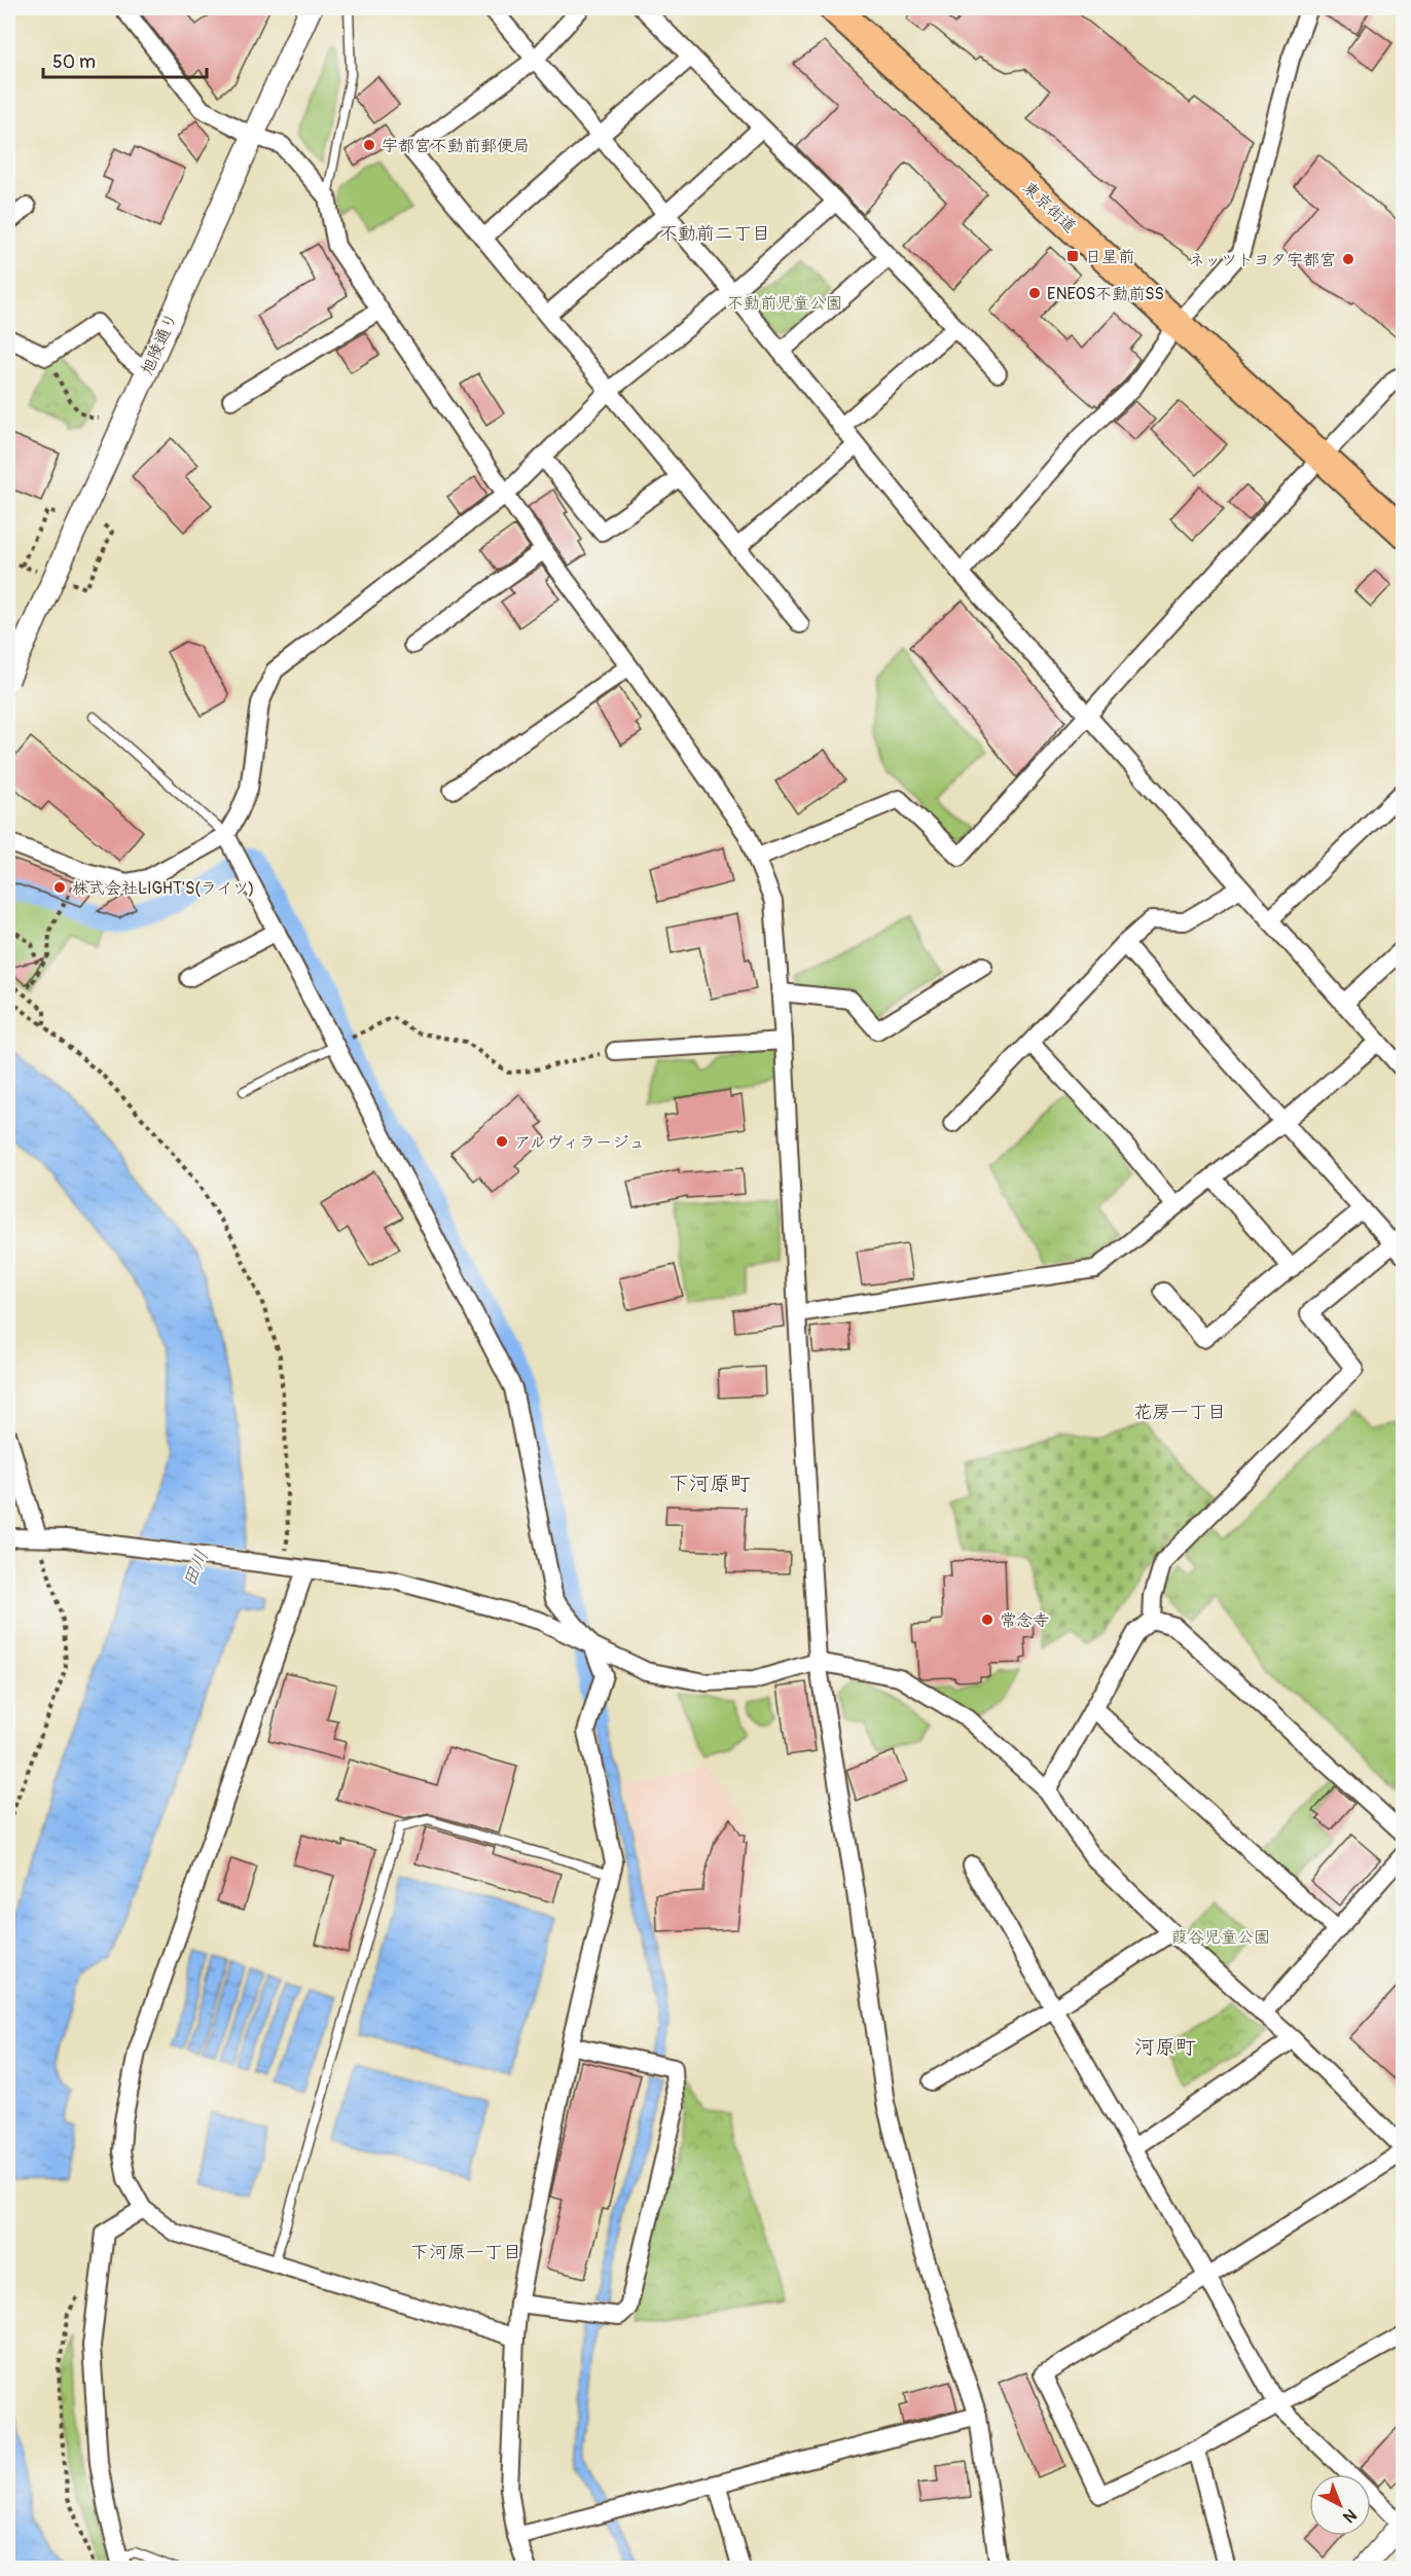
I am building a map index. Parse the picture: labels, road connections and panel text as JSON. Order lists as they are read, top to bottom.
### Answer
{
  "streets": {
    "highway": ["東京街道"],
    "street": ["旭陵通り"]
  },
  "districts": [
    "不動前二丁目",
    "花房一丁目",
    "下河原町",
    "河原町",
    "下河原一丁目"
  ],
  "water": ["田川"],
  "parks": ["不動前児童公園", "葭谷児童公園"],
  "places": {
    "other": [
      "宇都宮不動前郵便局",
      "ネッツトヨタ宇都宮",
      "ENEOS不動前SS",
      "株式会社LIGHT'S(ライツ)",
      "アルヴィラージュ",
      "常念寺"
    ],
    "transit": ["日星前"]
  },
  "scale_bar": "50 m",
  "north": "bottom right"
}
